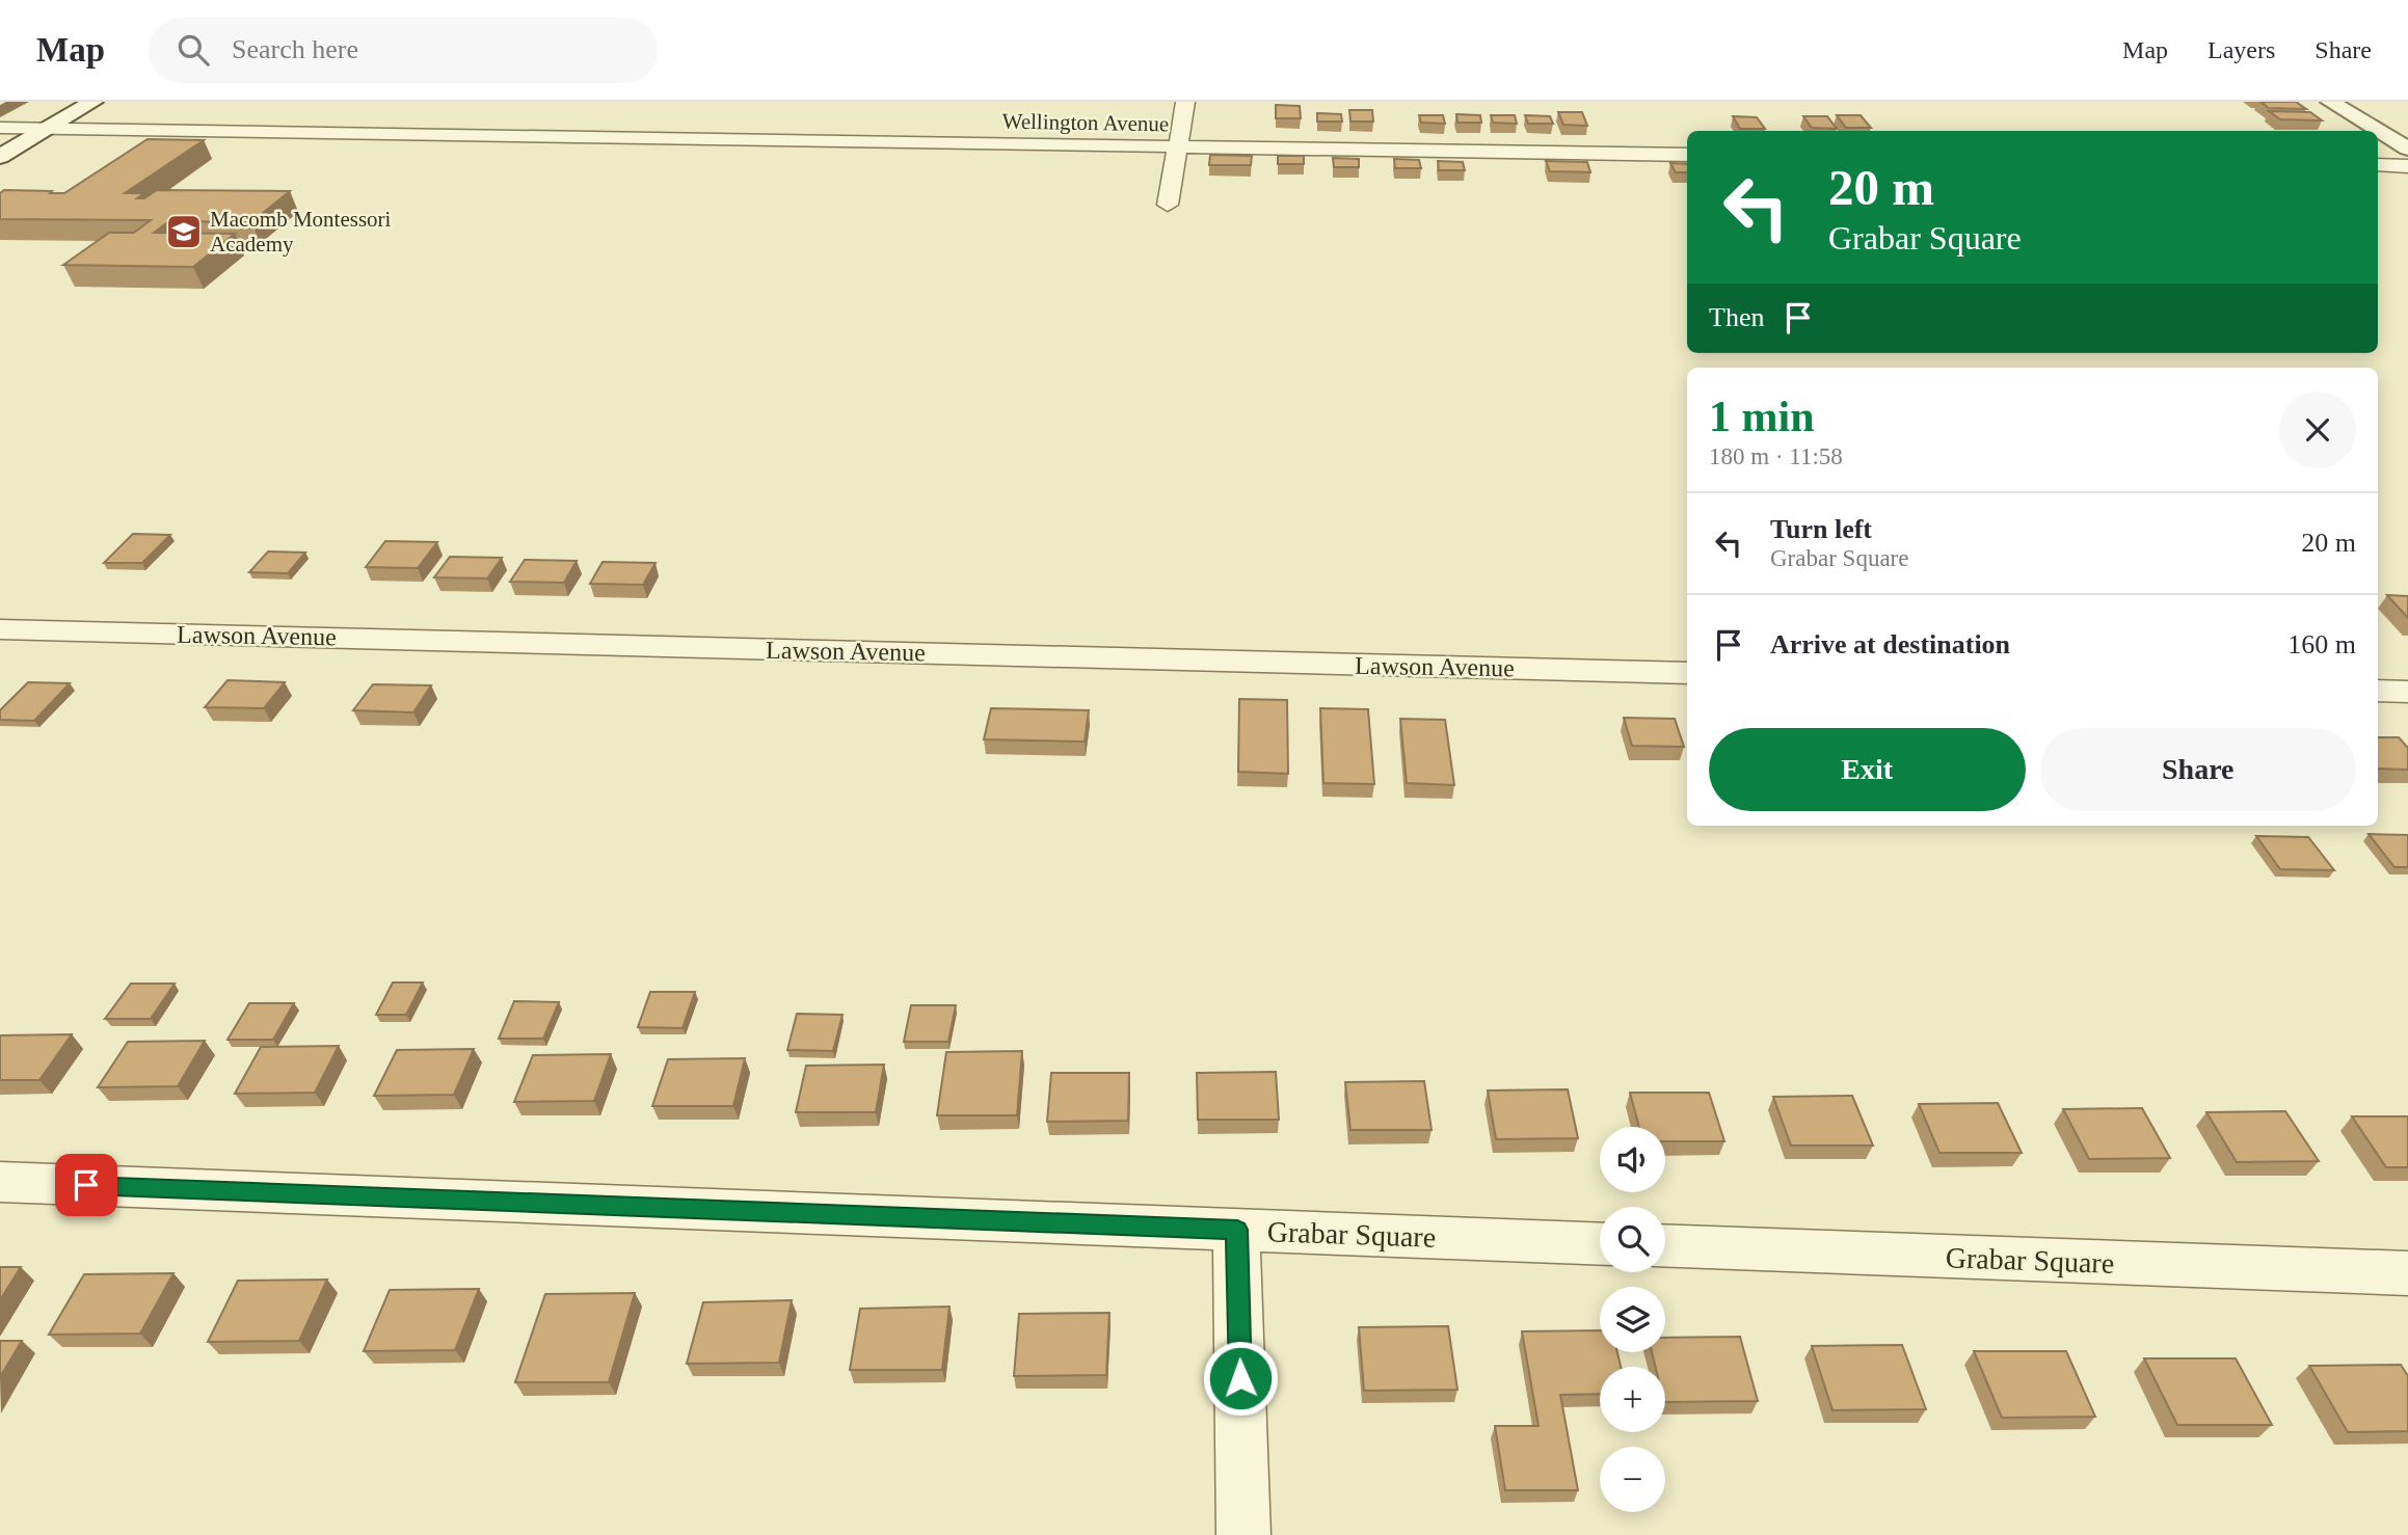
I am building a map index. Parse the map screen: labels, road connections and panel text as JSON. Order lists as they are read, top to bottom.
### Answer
{
  "streets": {
    "street": ["Wellington Avenue", "Lawson Avenue", "Grabar Square"]
  },
  "places": {
    "school or university": ["Macomb Montessori Academy"]
  },
  "page": {
    "header": "Map",
    "search": "Search here",
    "nav": ["Map", "Layers", "Share"],
    "turn": ["20 m", "Grabar Square"],
    "then": "Then",
    "heading": ["1 min", "180 m · 11:58"],
    "list": [
      {
        "name": "Turn left",
        "note": "Grabar Square",
        "value": "20 m"
      },
      {
        "name": "Arrive at destination",
        "value": "160 m"
      }
    ],
    "buttons": ["Exit", "Share"],
    "map_buttons": ["+", "−"]
  }
}
